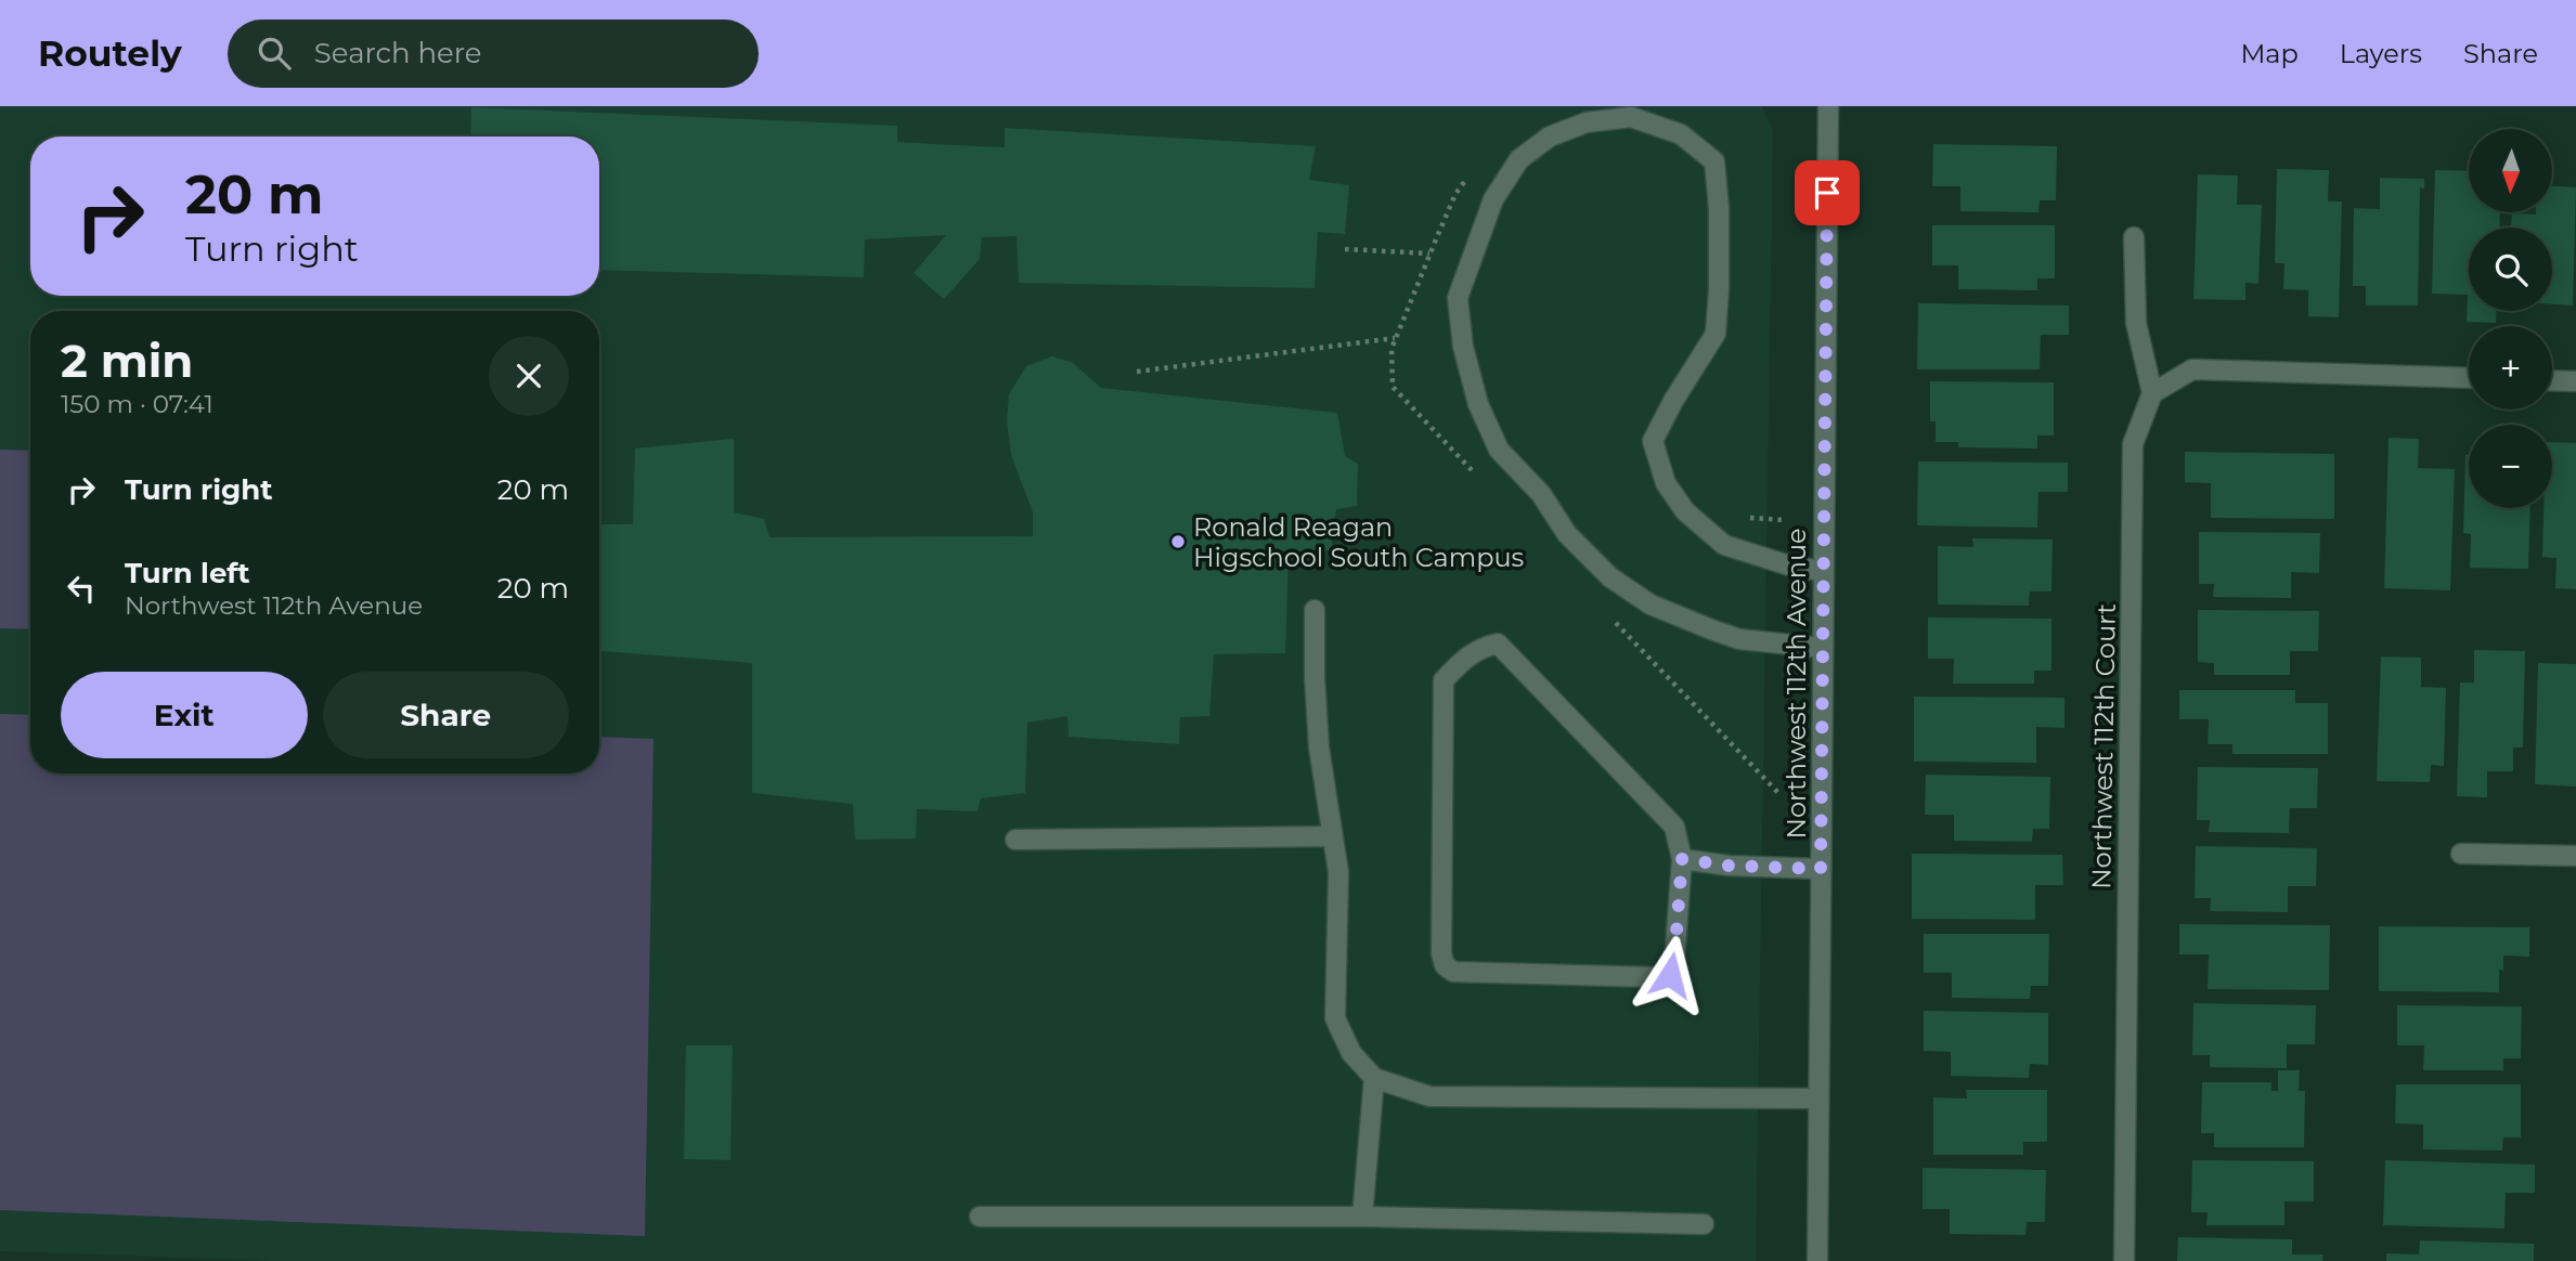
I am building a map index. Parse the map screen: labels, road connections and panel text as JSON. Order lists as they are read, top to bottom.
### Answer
{
  "streets": {
    "street": ["Northwest 112th Avenue", "Northwest 112th Court"]
  },
  "places": ["Ronald Reagan Higschool South Campus"],
  "north": "bottom",
  "page": {
    "header": "Routely",
    "search": "Search here",
    "nav": ["Map", "Layers", "Share"],
    "map_buttons": ["+", "−"],
    "turn": ["20 m", "Turn right"],
    "heading": ["2 min", "150 m · 07:41"],
    "list": [
      {
        "name": "Turn right",
        "value": "20 m"
      },
      {
        "name": "Turn left",
        "note": "Northwest 112th Avenue",
        "value": "20 m"
      }
    ],
    "buttons": ["Exit", "Share"]
  }
}
